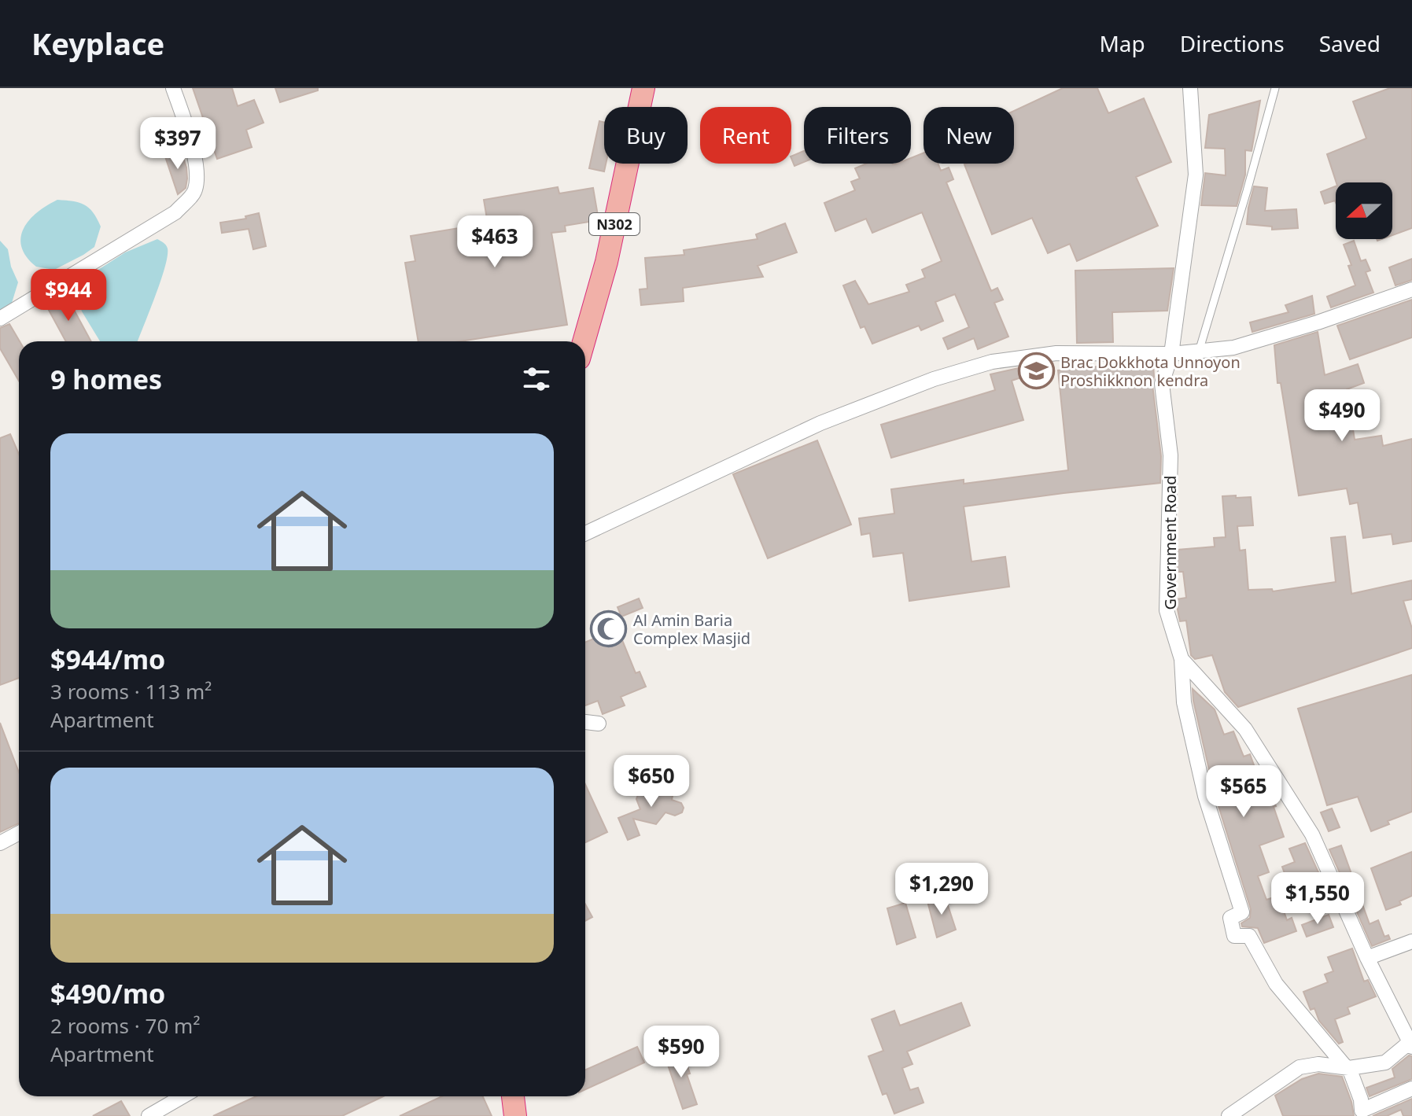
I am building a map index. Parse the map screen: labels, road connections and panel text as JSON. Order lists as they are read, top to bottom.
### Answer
{
  "streets": {
    "highway": ["N302"],
    "street": ["Government Road"]
  },
  "places": {
    "school or university": ["Brac Dokkhota Unnoyon Proshikknon kendra"],
    "mosque": ["Al Amin Baria Complex Masjid"]
  },
  "north": "left",
  "page": {
    "header": "Keyplace",
    "nav": ["Map", "Directions", "Saved"],
    "chip": [
      "Buy",
      "Rent",
      "Filters",
      "New"
    ],
    "price": [
      "$397",
      "$463",
      "$944",
      "$490",
      "$650",
      "$565",
      "$1,290",
      "$1,550",
      "$590"
    ],
    "heading": "9 homes",
    "list": [
      {
        "name": "$944/mo",
        "note": "3 rooms · 113 m² · Apartment"
      },
      {
        "name": "$490/mo",
        "note": "2 rooms · 70 m² · Apartment"
      }
    ]
  }
}
